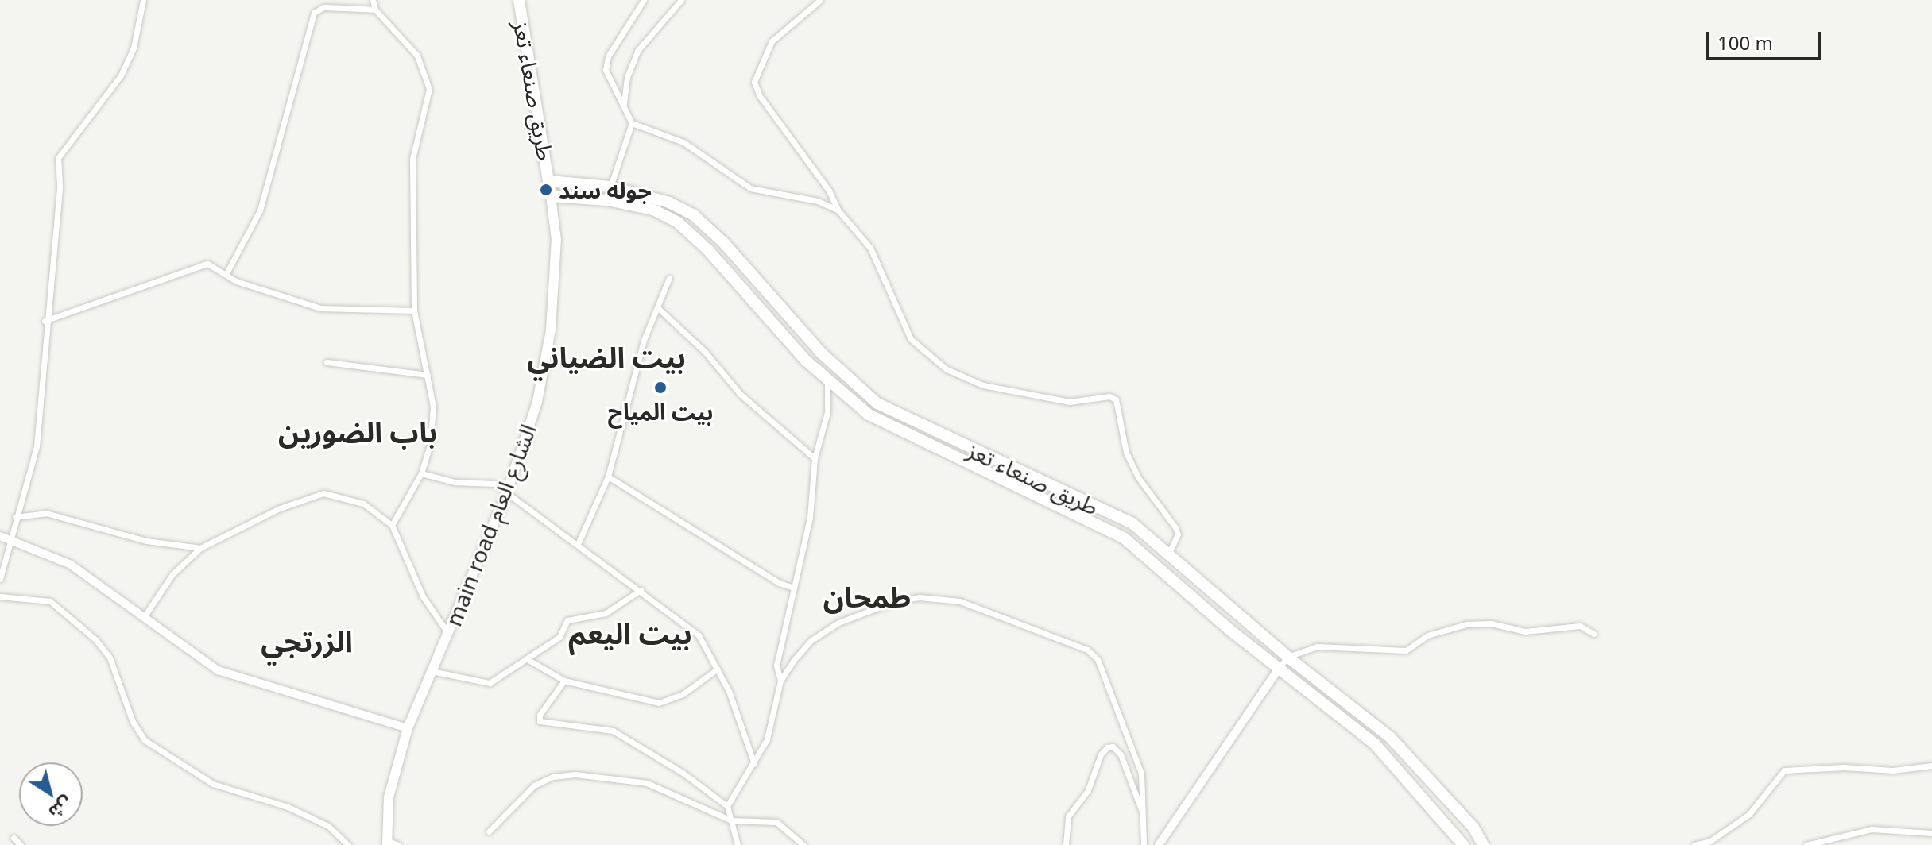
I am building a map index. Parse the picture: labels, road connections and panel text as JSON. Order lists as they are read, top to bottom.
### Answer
{
  "streets": {
    "highway": ["طريق صنعاء تعز"],
    "main road": ["main road الشارع العام"]
  },
  "crossings": [
    ["طريق صنعاء تعز", "main road الشارع العام"]
  ],
  "districts": [
    "بيت الضياني",
    "باب الضورين",
    "طمحان",
    "بيت اليعم",
    "الزرتجي"
  ],
  "places": ["جوله سند", "بيت المياح"],
  "scale_bar": "100 m",
  "north": "bottom right"
}
